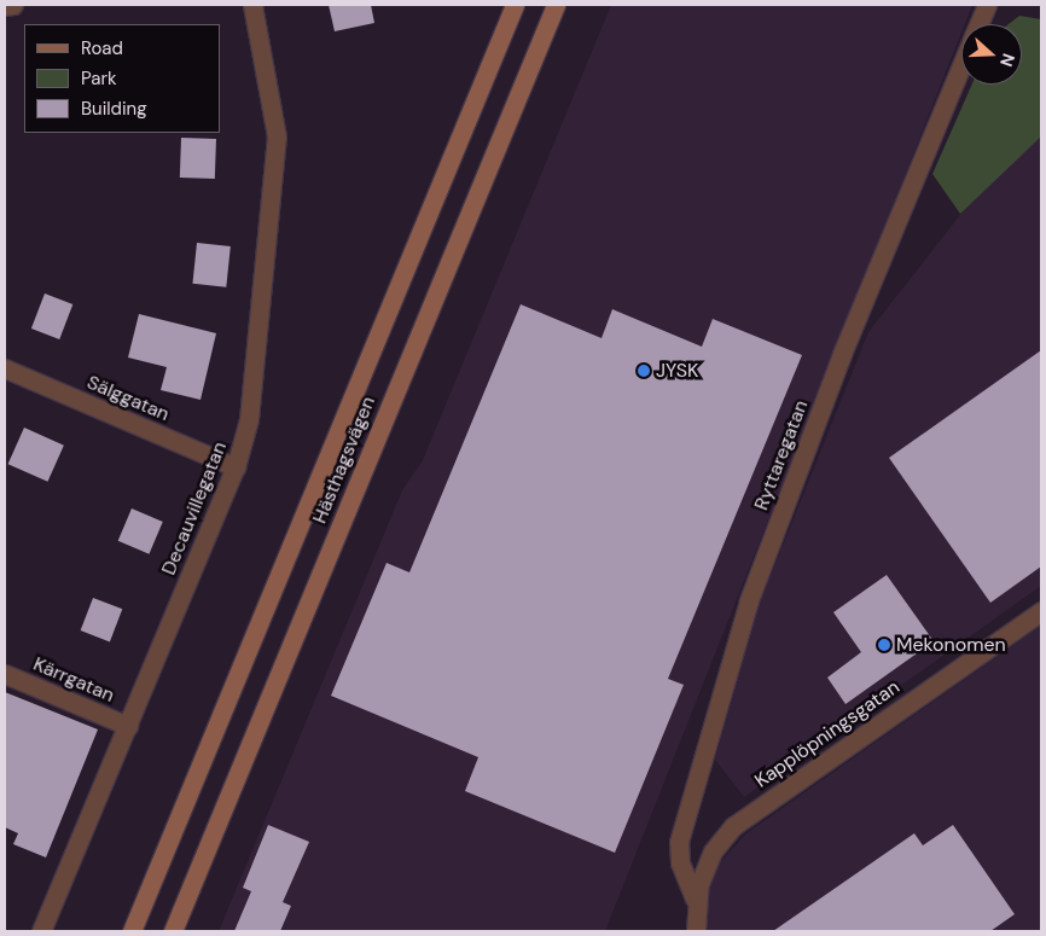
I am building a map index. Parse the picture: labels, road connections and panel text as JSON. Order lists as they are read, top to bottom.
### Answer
{
  "streets": {
    "main road": ["Hästhagsvägen"],
    "street": [
      "Sälggatan",
      "Ryttaregatan",
      "Decauvillegatan",
      "Kärrgatan",
      "Kapplöpningsgatan"
    ]
  },
  "crossings": [
    ["Sälggatan", "Decauvillegatan"],
    ["Ryttaregatan", "Kapplöpningsgatan"],
    ["Decauvillegatan", "Kärrgatan"]
  ],
  "places": ["JYSK", "Mekonomen"],
  "legend": ["Road", "Park", "Building"],
  "north": "right"
}
